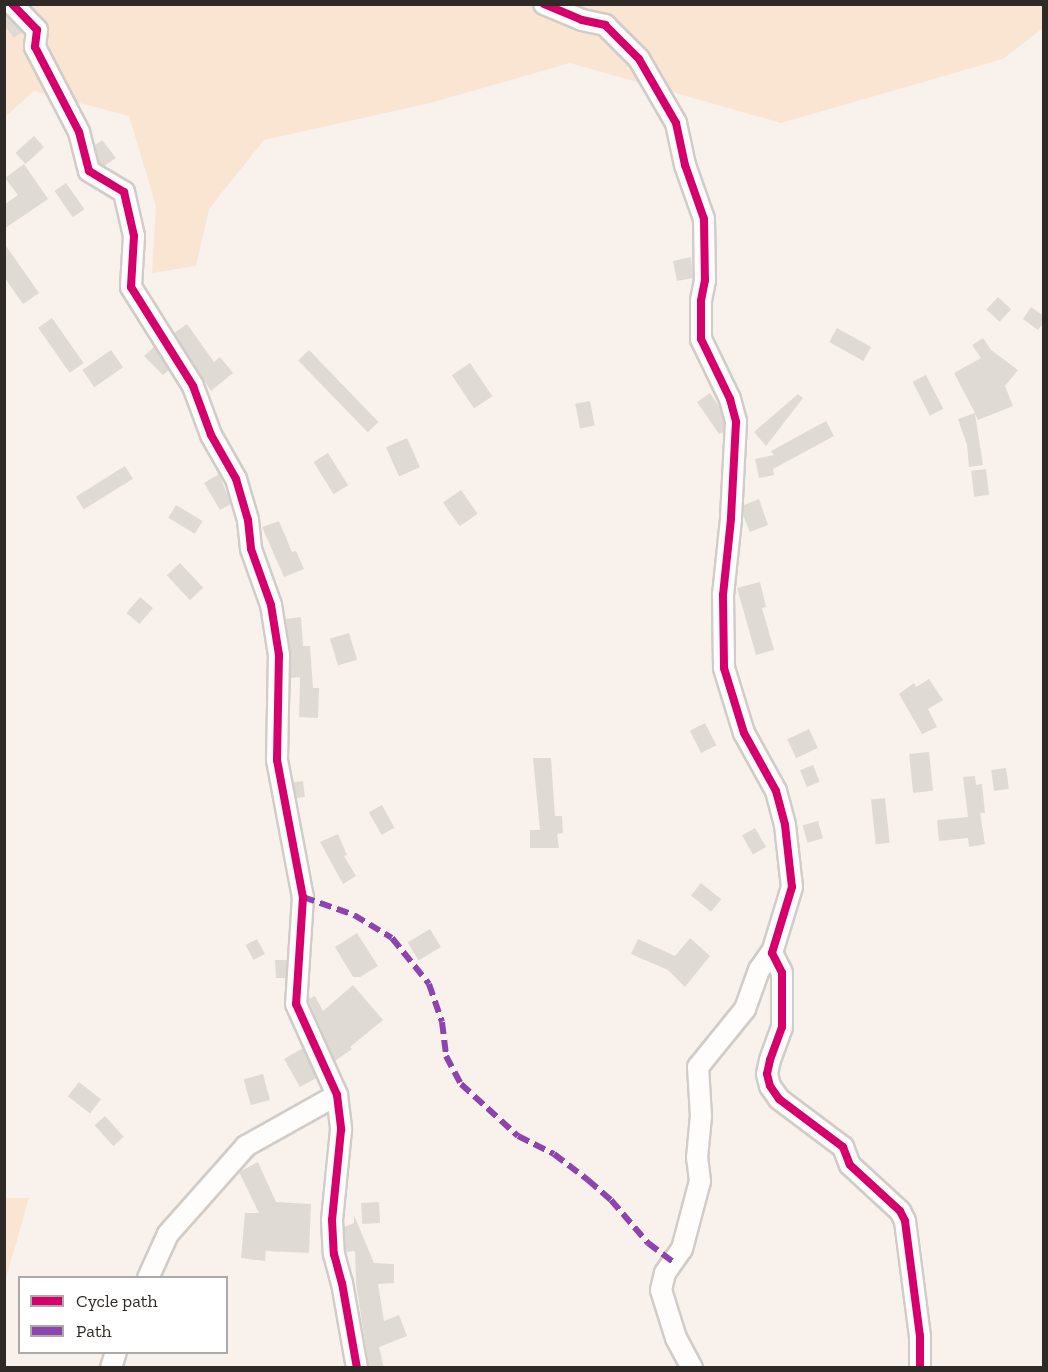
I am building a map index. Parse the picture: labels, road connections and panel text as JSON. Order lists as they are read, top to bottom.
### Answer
{
  "legend": ["Cycle path", "Path"]
}
